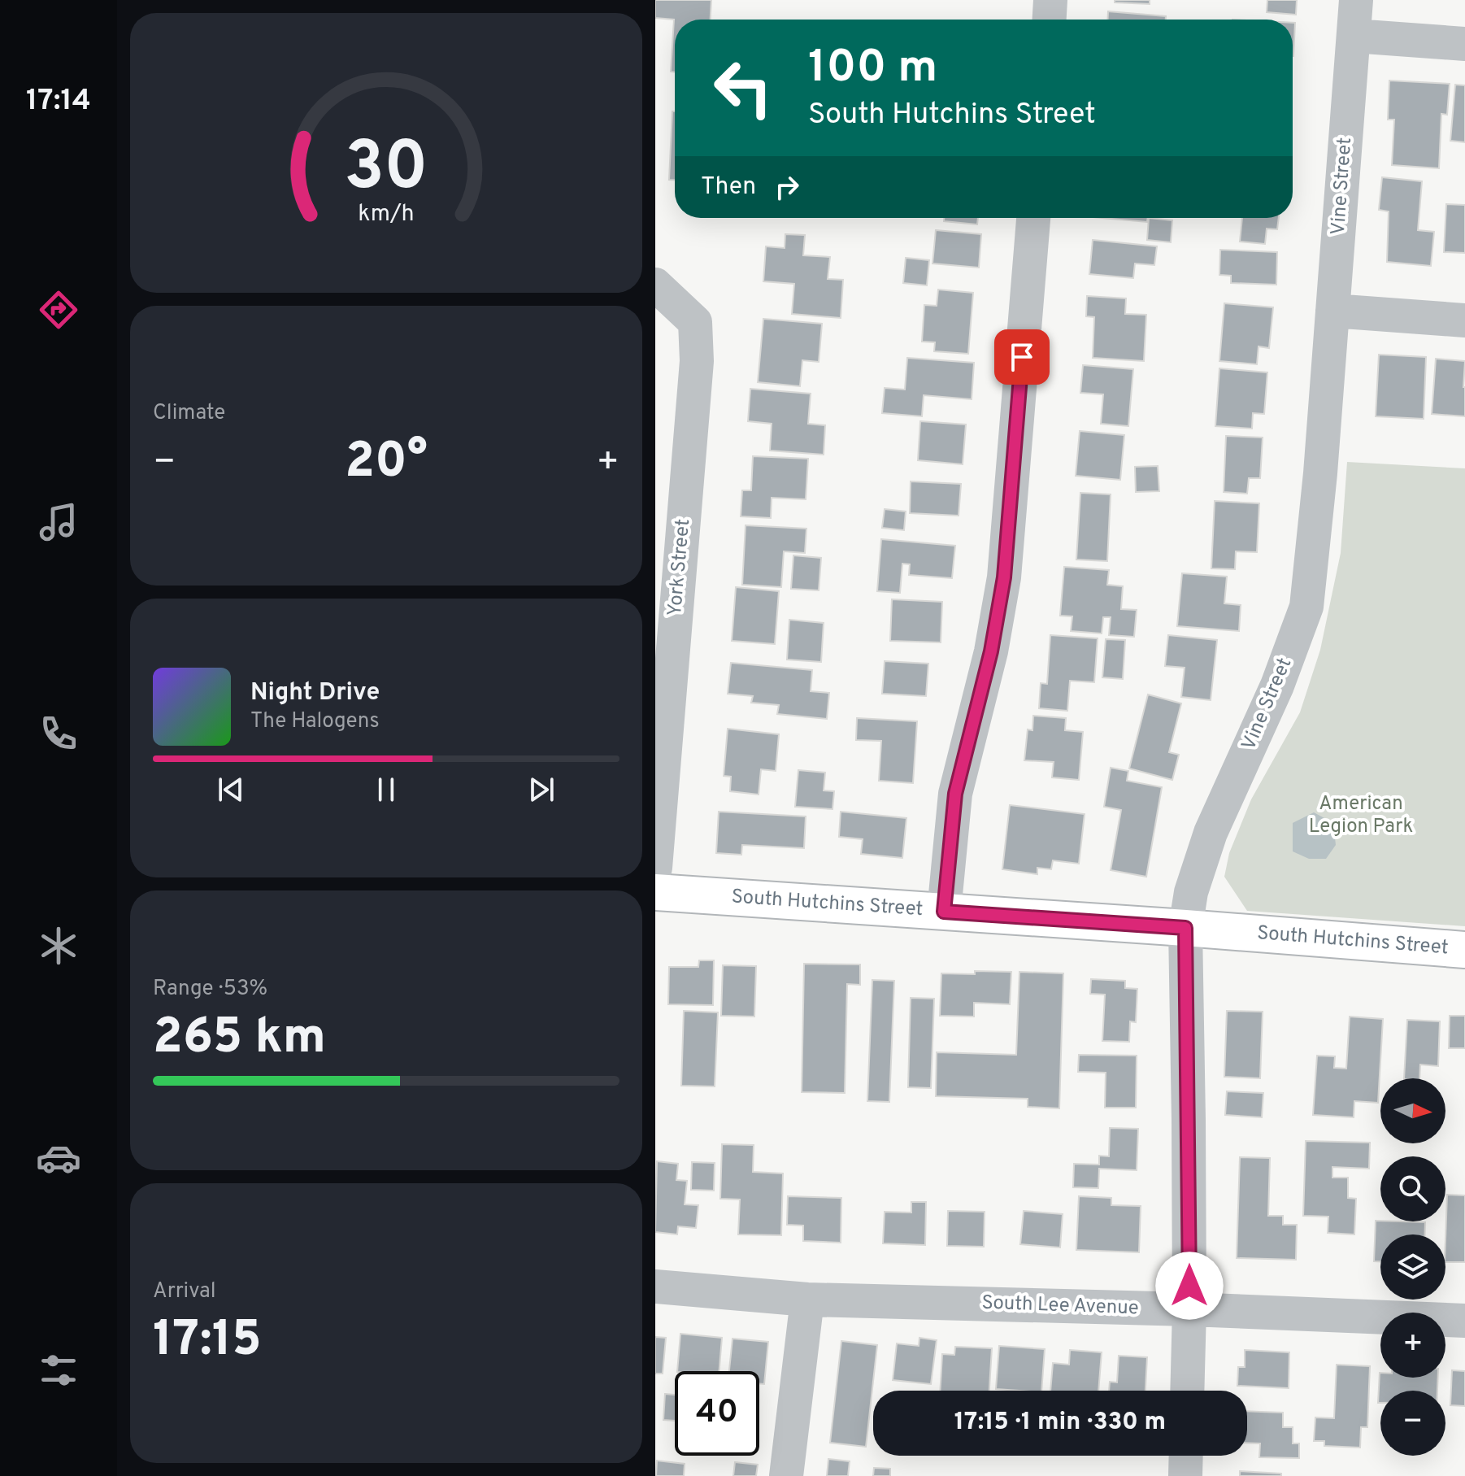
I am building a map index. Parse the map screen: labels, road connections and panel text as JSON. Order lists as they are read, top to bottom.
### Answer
{
  "streets": {
    "main road": ["South Hutchins Street"],
    "street": ["Vine Street", "York Street", "South Lee Avenue"]
  },
  "crossings": [
    ["Vine Street", "South Hutchins Street"],
    ["Vine Street", "South Lee Avenue"]
  ],
  "parks": ["American Legion Park"],
  "north": "right",
  "page": {
    "tabs": "17:14",
    "turn": ["100 m", "South Hutchins Street"],
    "then": "Then",
    "tile": [
      "Climate",
      ["Range · 53%", "265 km"],
      ["Arrival", "17:15"]
    ],
    "heat": ["−", "20°", "+"],
    "song": ["Night Drive", "The Halogens"],
    "map_buttons": ["+", "−"],
    "limit": "40",
    "trip": "17:15 · 1 min · 330 m",
    "gauge": ["30", "km/h"]
  }
}
